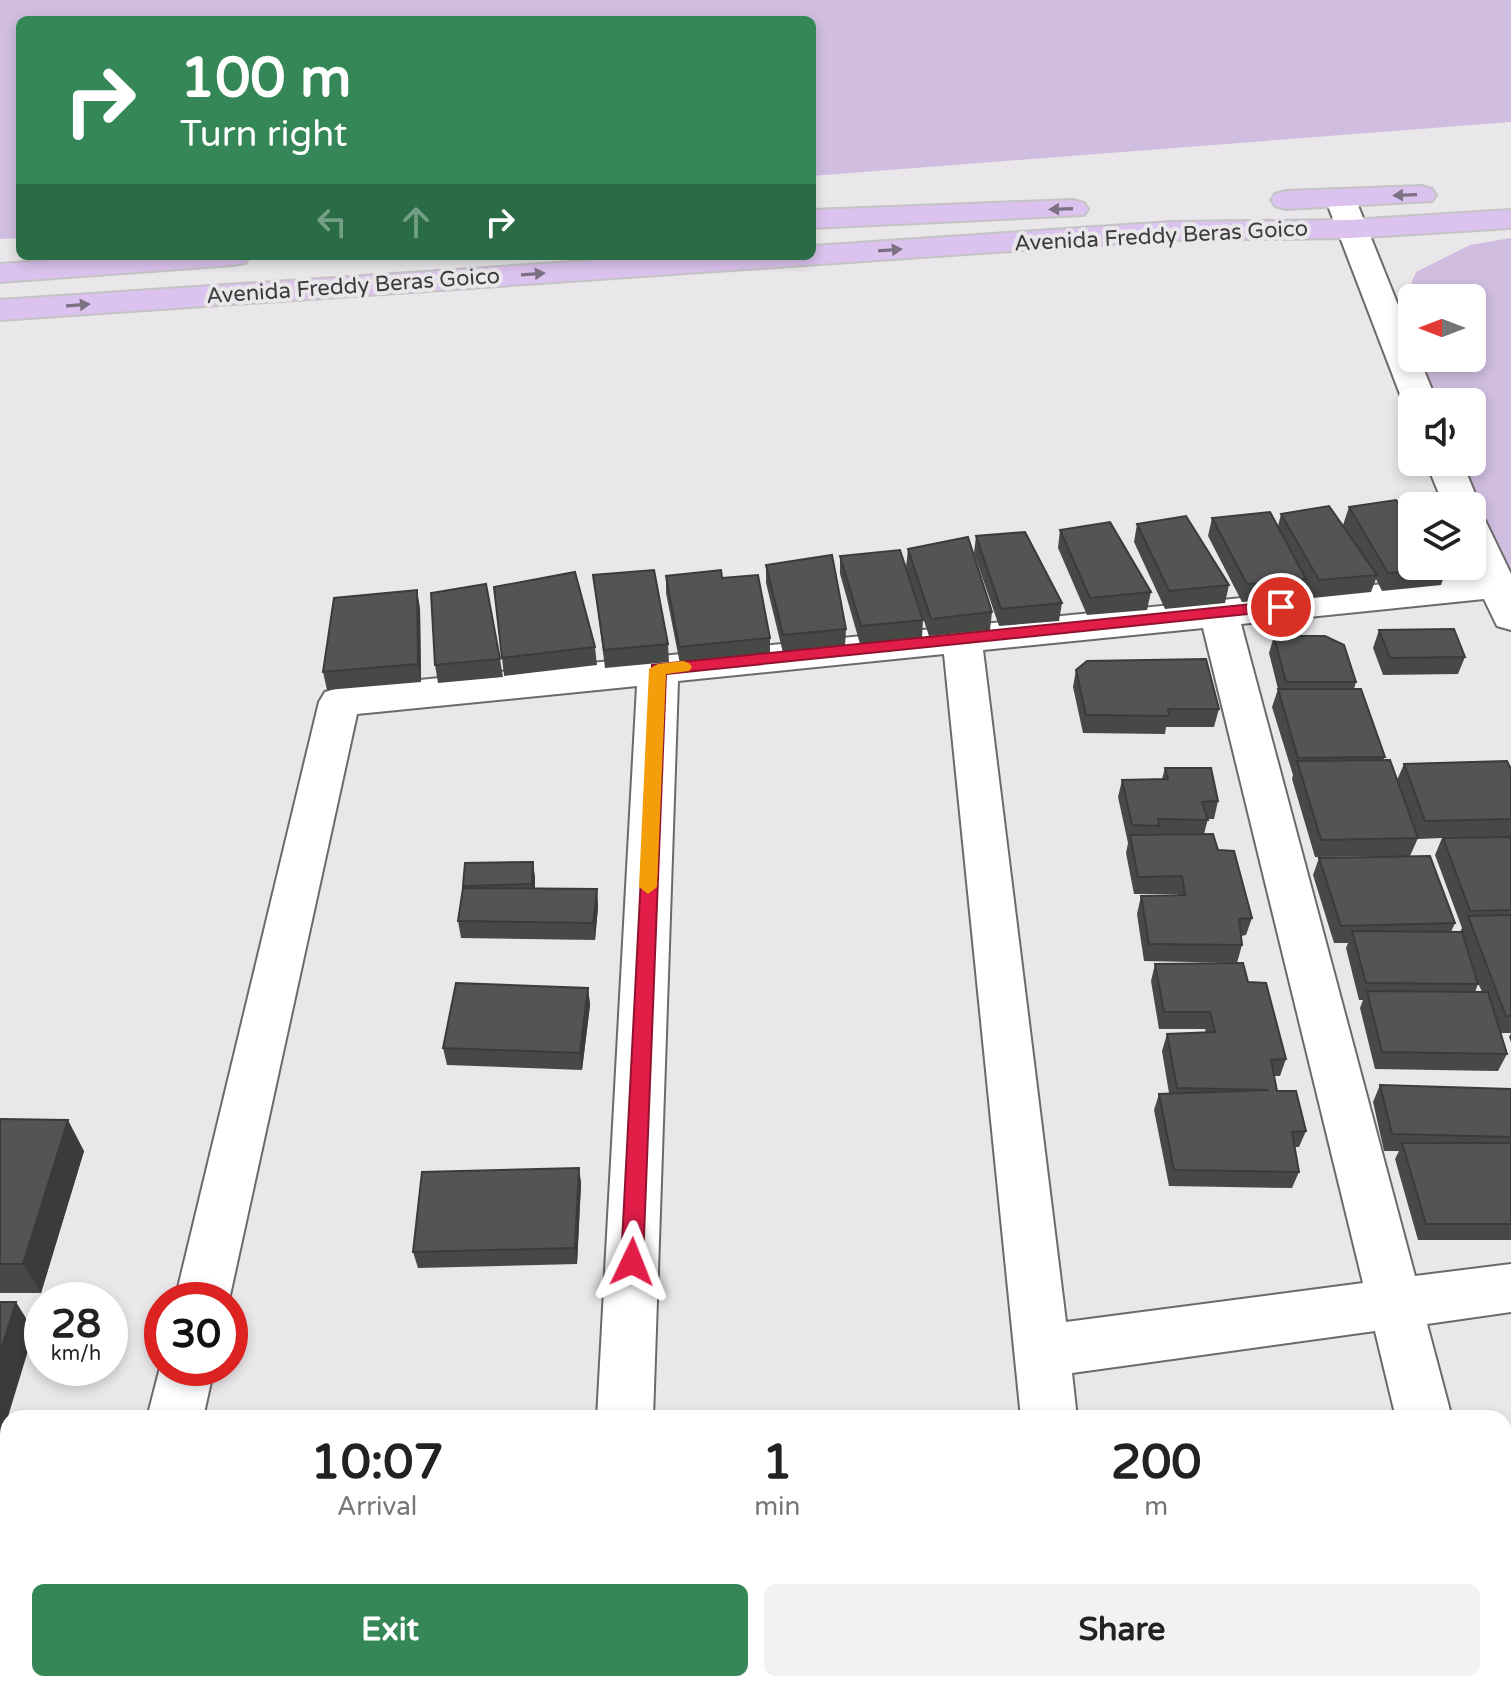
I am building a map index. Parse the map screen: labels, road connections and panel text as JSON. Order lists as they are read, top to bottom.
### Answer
{
  "streets": {
    "main road": ["Avenida Freddy Beras Goico"]
  },
  "north": "left",
  "page": {
    "turn": ["100 m", "Turn right"],
    "speed": "28 km/h",
    "limit": "30",
    "eta": [
      "10:07",
      "Arrival",
      "1",
      "min",
      "200",
      "m"
    ],
    "buttons": ["Exit", "Share"]
  }
}
